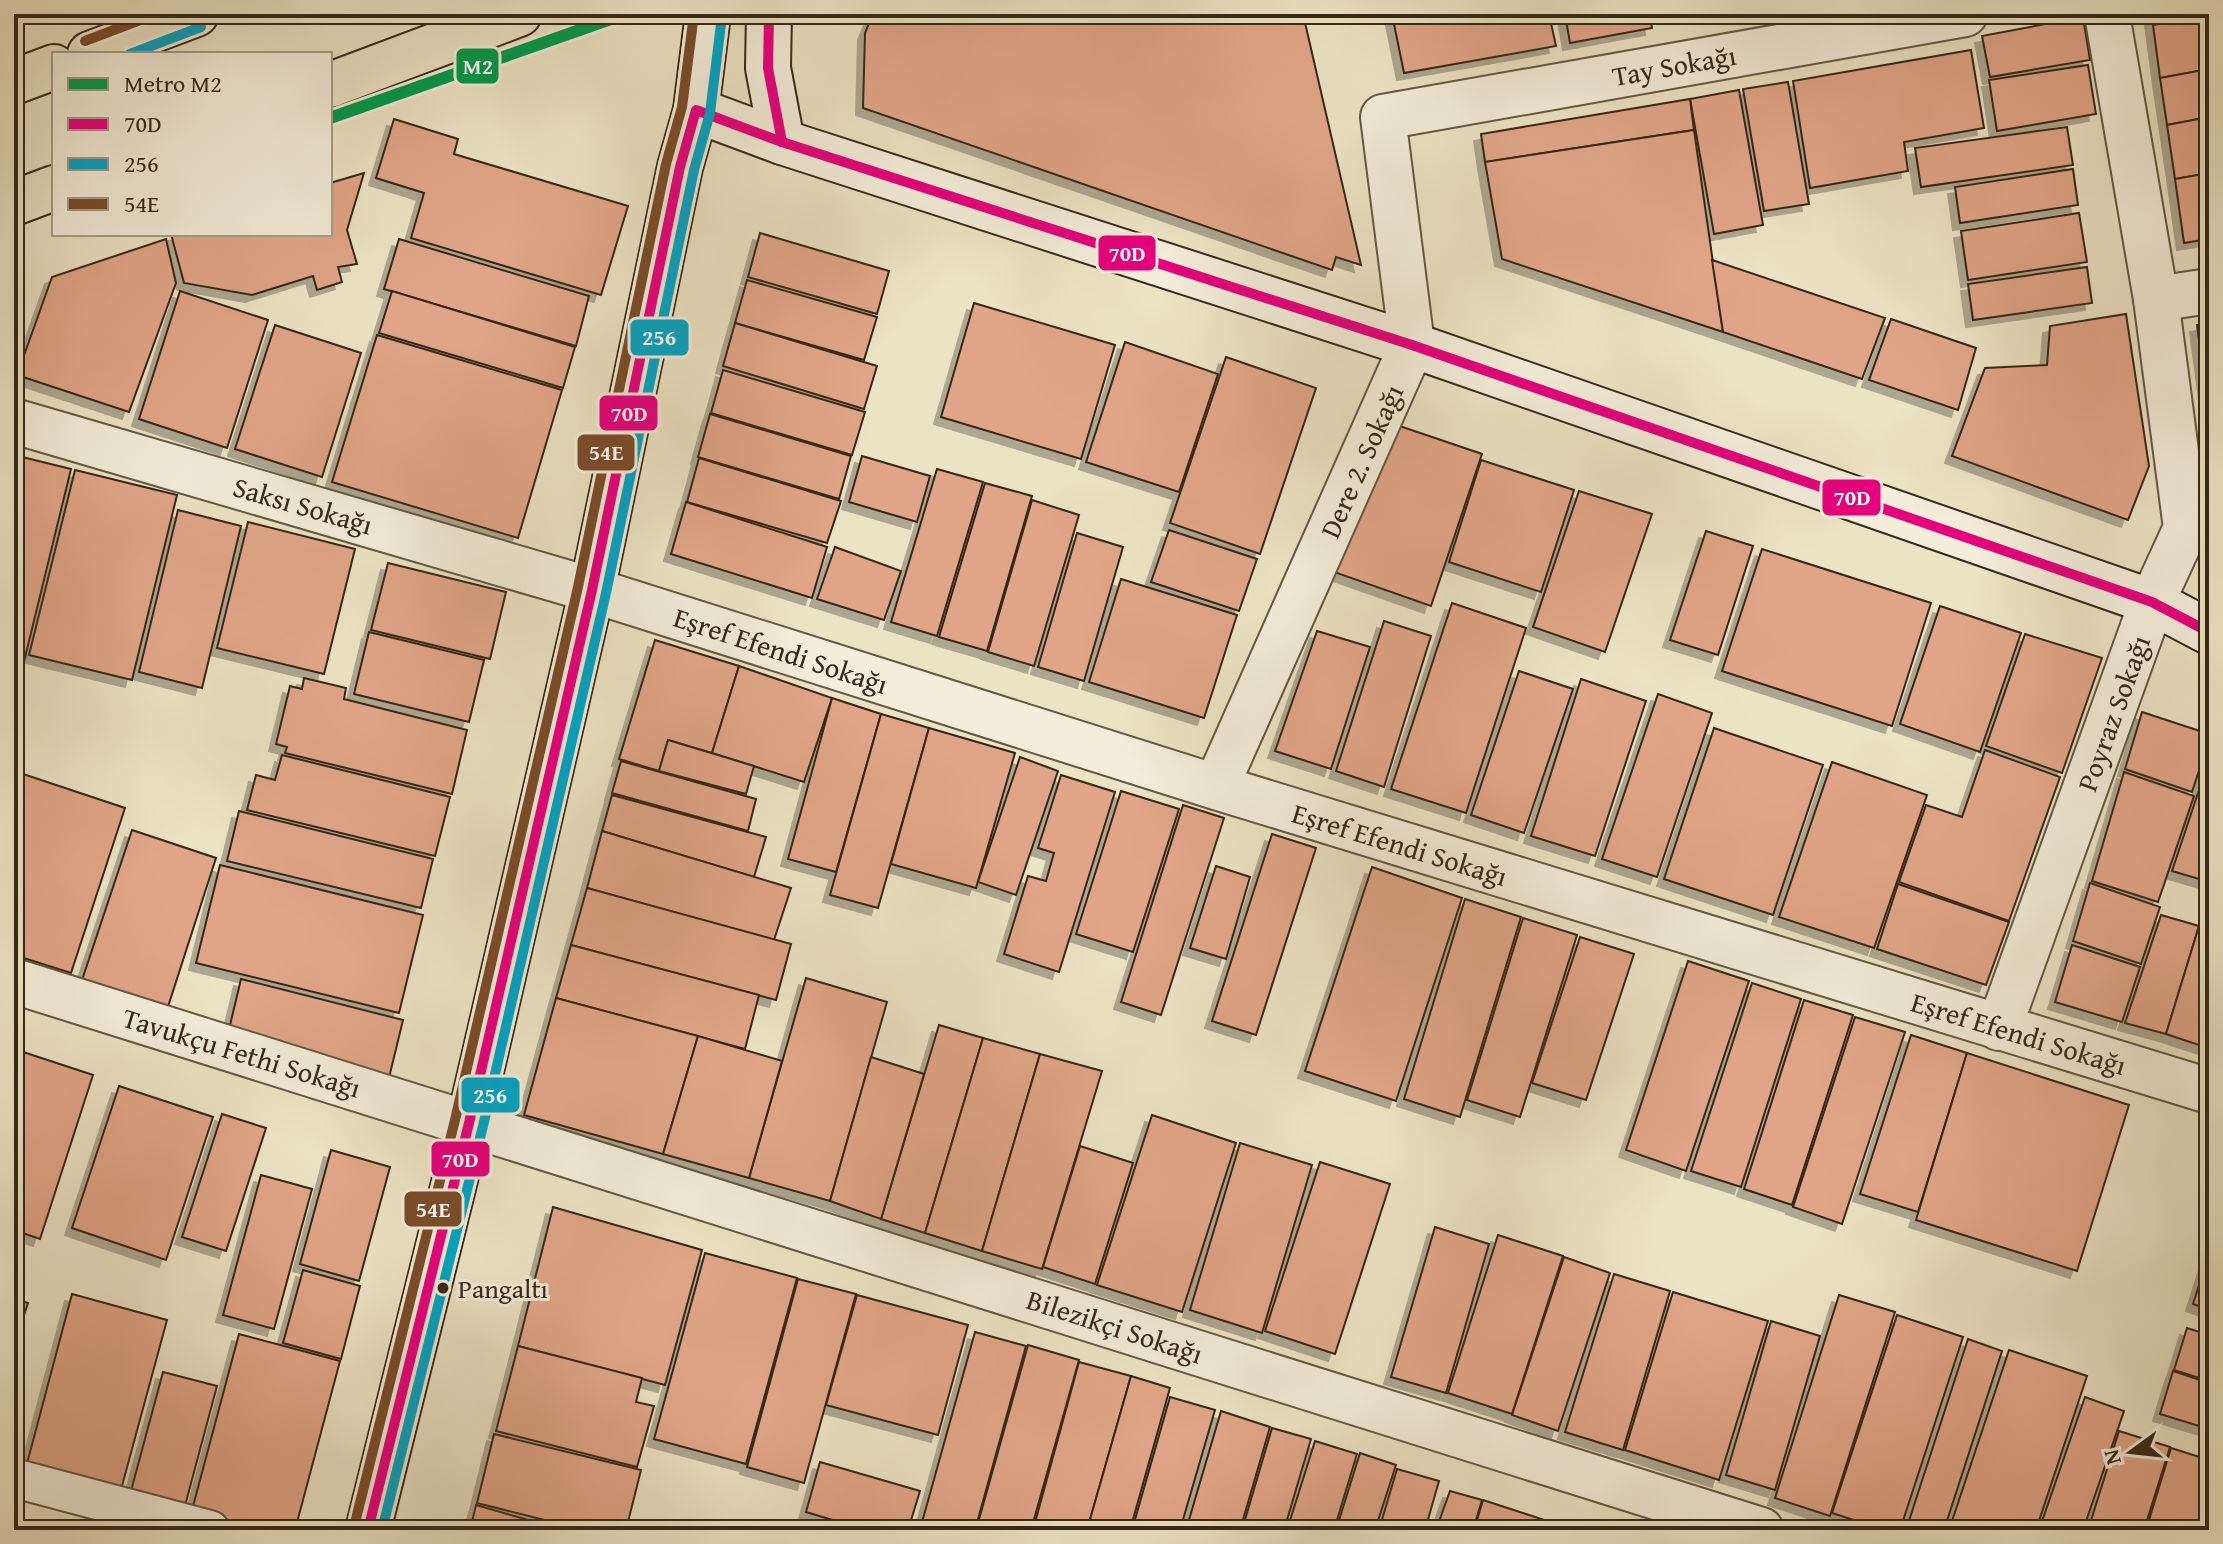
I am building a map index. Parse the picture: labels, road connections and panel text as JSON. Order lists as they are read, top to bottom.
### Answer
{
  "streets": {
    "street": [
      "Tay Sokağı",
      "Dere 2. Sokağı",
      "Saksı Sokağı",
      "Eşref Efendi Sokağı",
      "Poyraz Sokağı",
      "Tavukçu Fethi Sokağı",
      "Bilezikçi Sokağı"
    ]
  },
  "crossings": [
    ["Tay Sokağı", "Dere 2. Sokağı"],
    ["Dere 2. Sokağı", "Eşref Efendi Sokağı"],
    ["Saksı Sokağı", "Eşref Efendi Sokağı"],
    ["Eşref Efendi Sokağı", "Poyraz Sokağı"],
    ["Tavukçu Fethi Sokağı", "Bilezikçi Sokağı"]
  ],
  "places": ["Pangaltı"],
  "lines": [
    "metro line M2",
    "transit line 70D",
    "transit line 54E",
    "transit line 256"
  ],
  "legend": [
    "Metro M2",
    "70D",
    "256",
    "54E"
  ],
  "north": "left"
}
